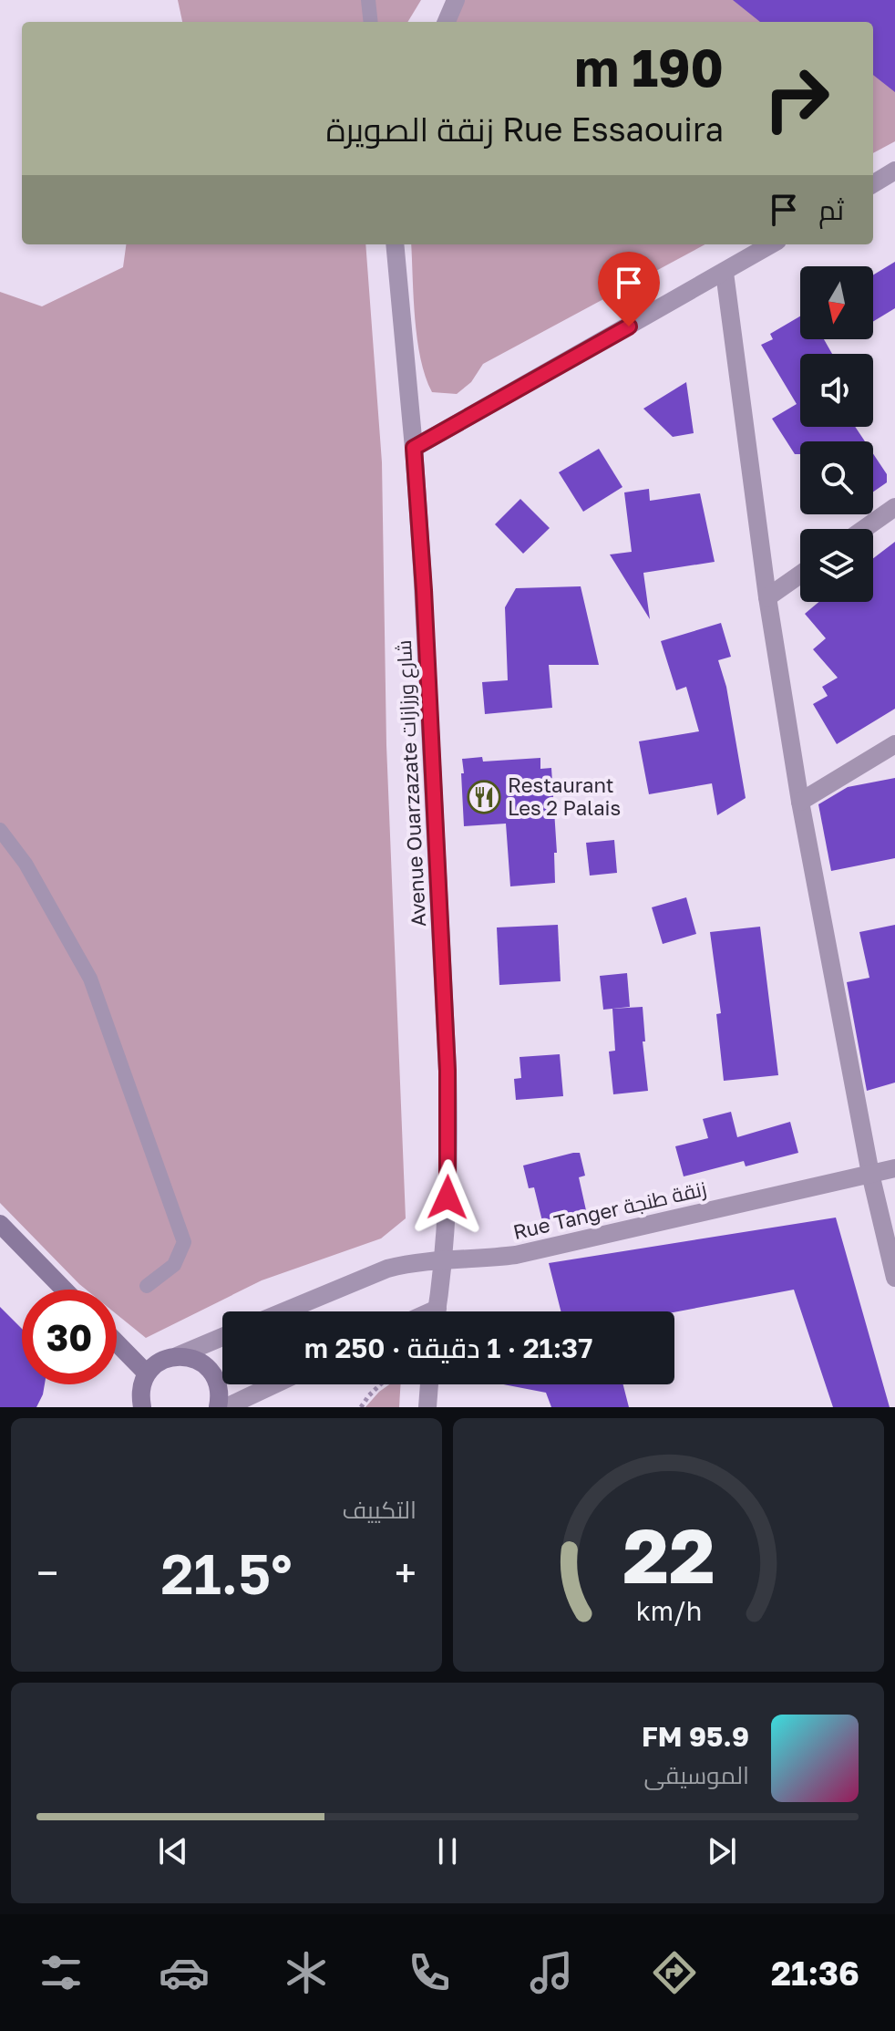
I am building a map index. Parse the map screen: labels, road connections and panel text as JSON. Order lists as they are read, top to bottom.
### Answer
{
  "streets": {
    "street": ["Avenue Ouarzazate شارع ورزازات", "Rue Tanger زنقة طنجة"]
  },
  "crossings": [
    ["Avenue Ouarzazate شارع ورزازات", "Rue Tanger زنقة طنجة"]
  ],
  "places": {
    "restaurant": ["Restaurant Les 2 Palais"]
  },
  "north": "bottom",
  "page": {
    "turn": ["190 m", "Rue Essaouira زنقة الصويرة"],
    "then": "ثم",
    "limit": "30",
    "trip": "21:37 · 1 دقيقة · 250 m",
    "tile": "التكييف",
    "heat": ["−", "21.5°", "+"],
    "song": ["95.9 FM", "الموسيقى"],
    "tabs": "21:36",
    "gauge": ["22", "km/h"]
  }
}
